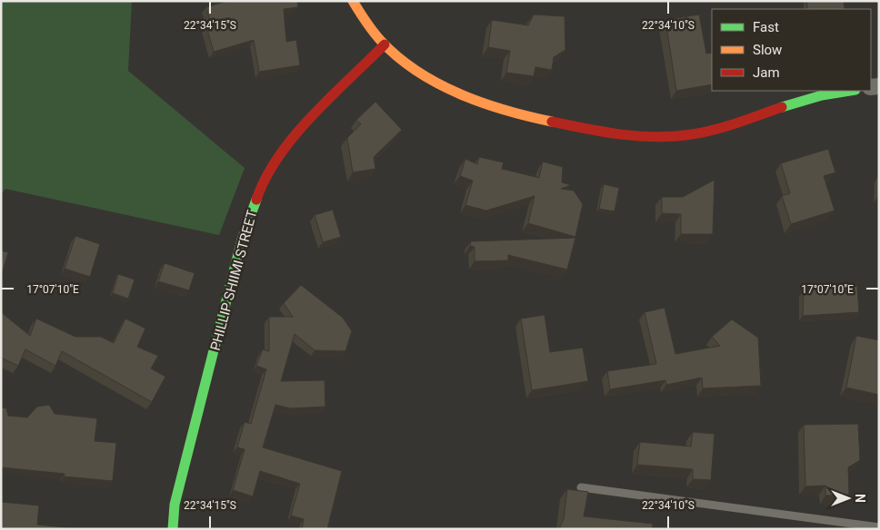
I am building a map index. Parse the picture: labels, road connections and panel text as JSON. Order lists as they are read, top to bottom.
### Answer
{
  "streets": {
    "street": ["PHILLIP SHIIMI STREET"]
  },
  "legend": ["Fast", "Slow", "Jam"],
  "north": "right",
  "coordinates": ["22°34'15\"S", "22°34'10\"S", "17°07'10\"E"]
}
